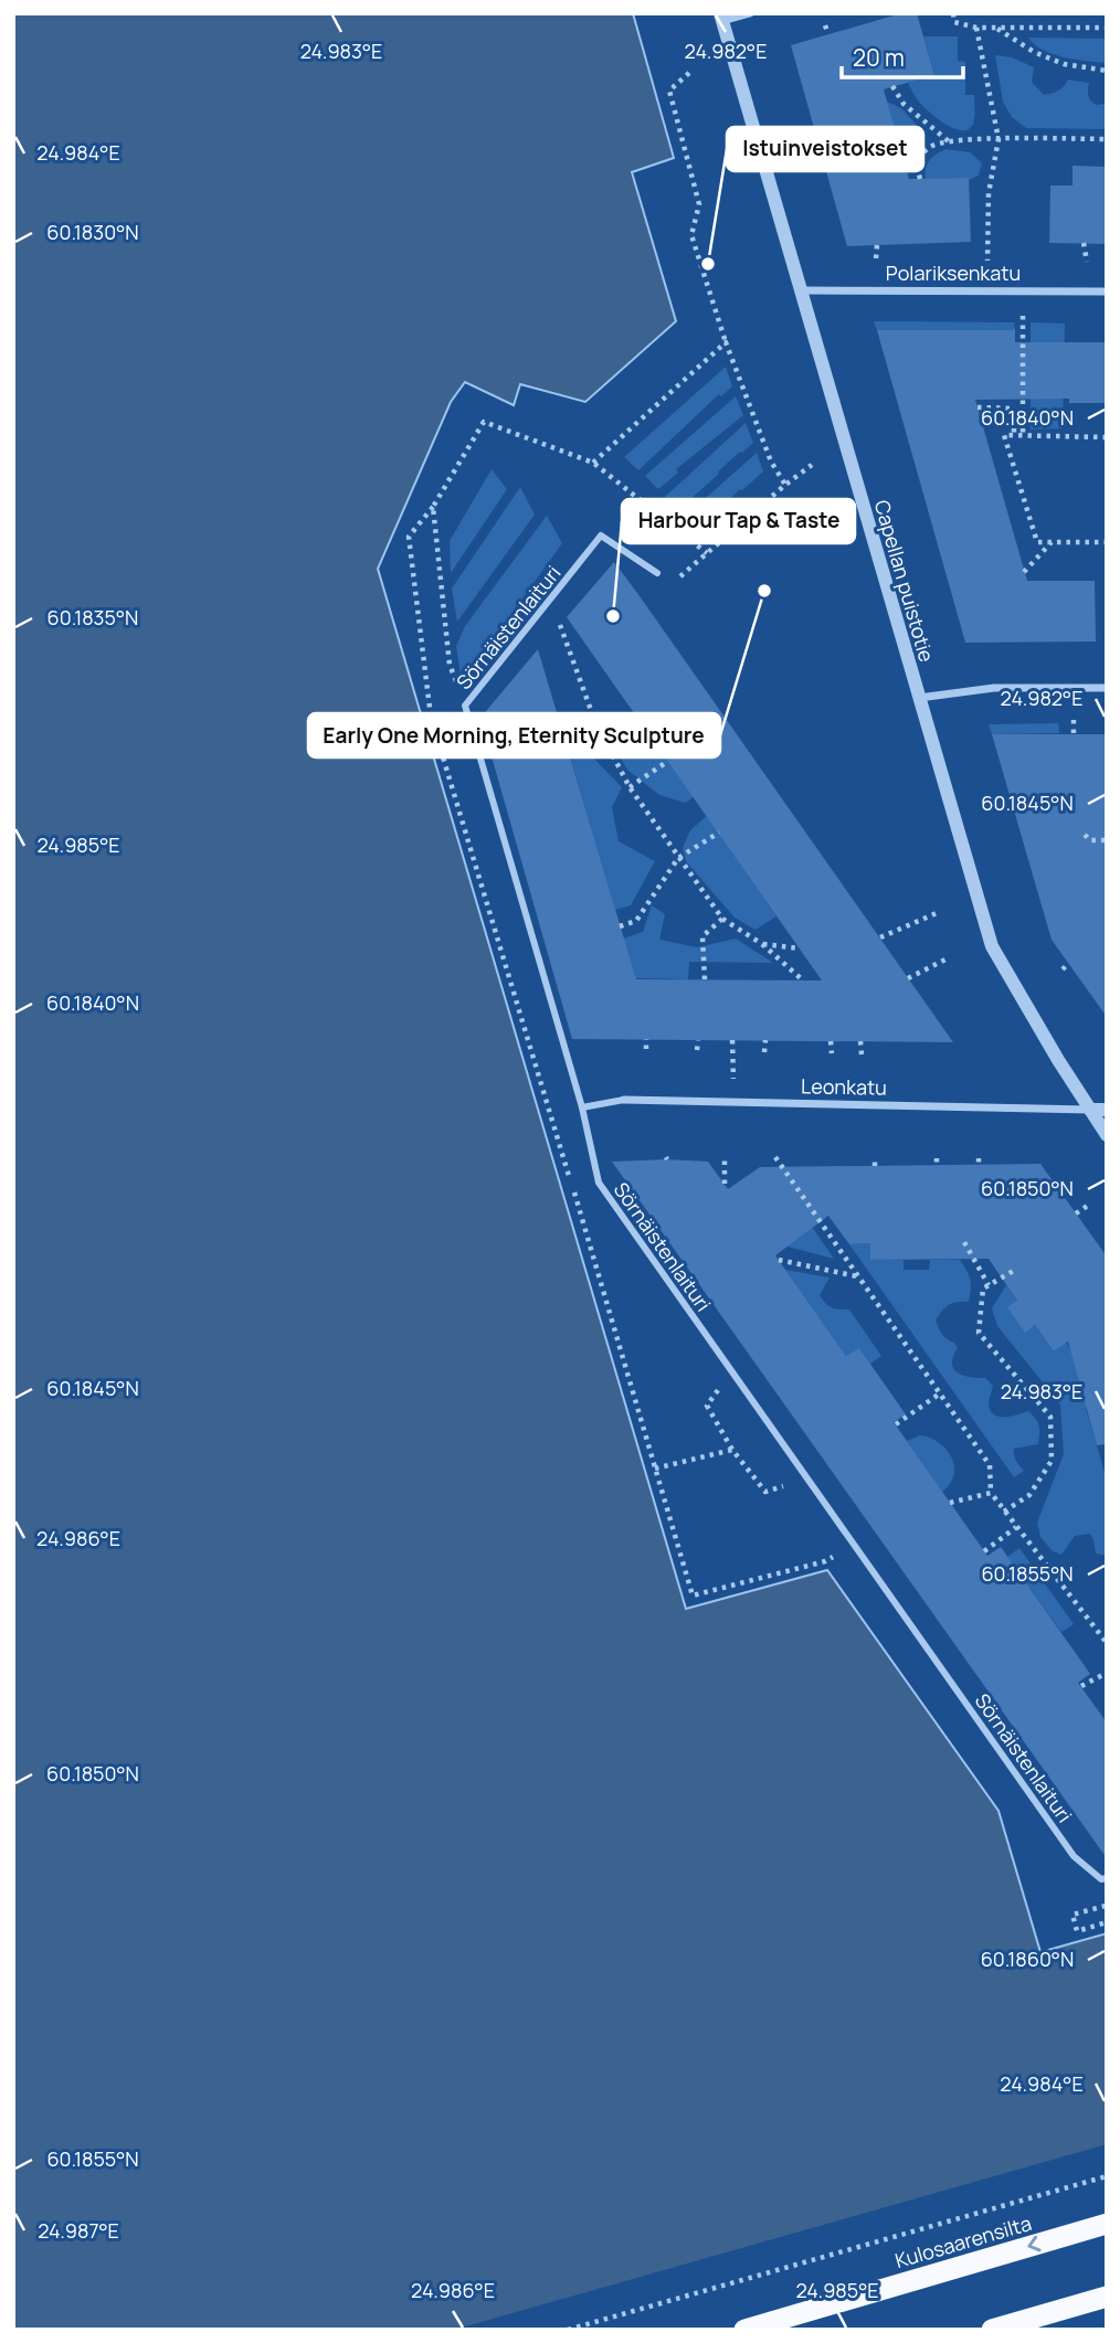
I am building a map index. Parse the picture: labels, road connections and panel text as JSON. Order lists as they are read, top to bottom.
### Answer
{
  "streets": {
    "highway": ["Kulosaarensilta"],
    "street": [
      "Polariksenkatu",
      "Capellan puistotie",
      "Sörnäistenlaituri",
      "Leonkatu"
    ]
  },
  "crossings": [
    ["Polariksenkatu", "Capellan puistotie"],
    ["Capellan puistotie", "Leonkatu"],
    ["Sörnäistenlaituri", "Leonkatu"]
  ],
  "places": ["Istuinveistokset", "Early One Morning, Eternity Sculpture", "Harbour Tap & Taste"],
  "scale_bar": "20 m",
  "coordinates": [
    "24.983°E",
    "24.982°E",
    "24.984°E",
    "60.1830°N",
    "60.1840°N",
    "60.1835°N",
    "60.1845°N",
    "24.985°E",
    "60.1850°N",
    "24.986°E",
    "60.1855°N",
    "60.1860°N",
    "24.987°E"
  ]
}
